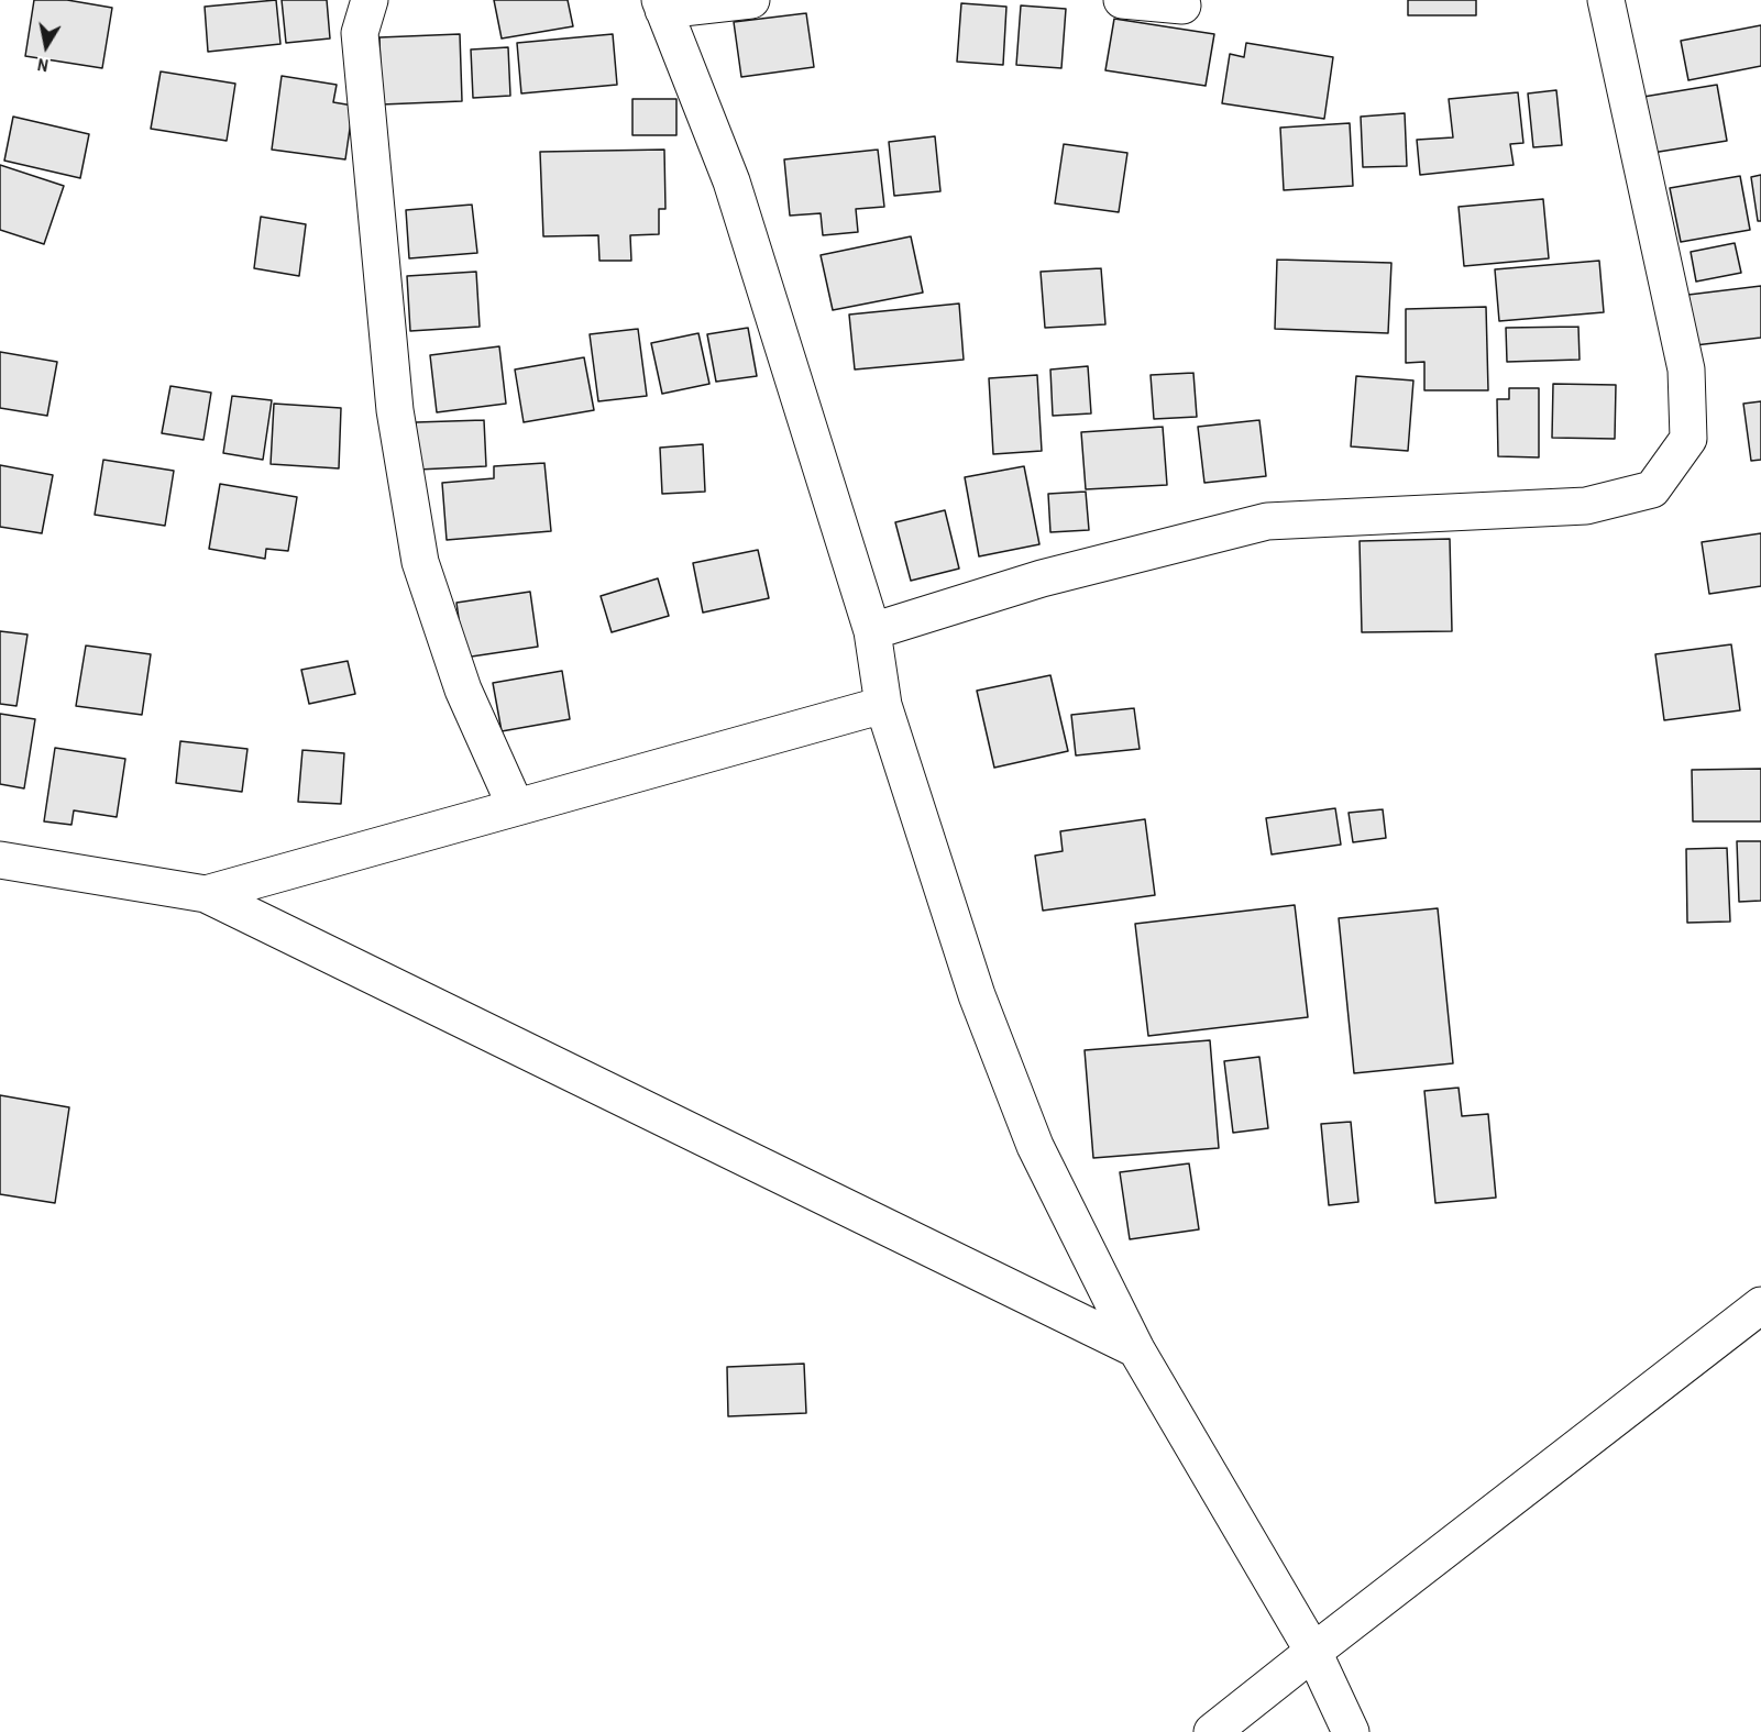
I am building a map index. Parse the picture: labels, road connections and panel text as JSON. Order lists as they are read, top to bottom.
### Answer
{
  "north": "bottom"
}
